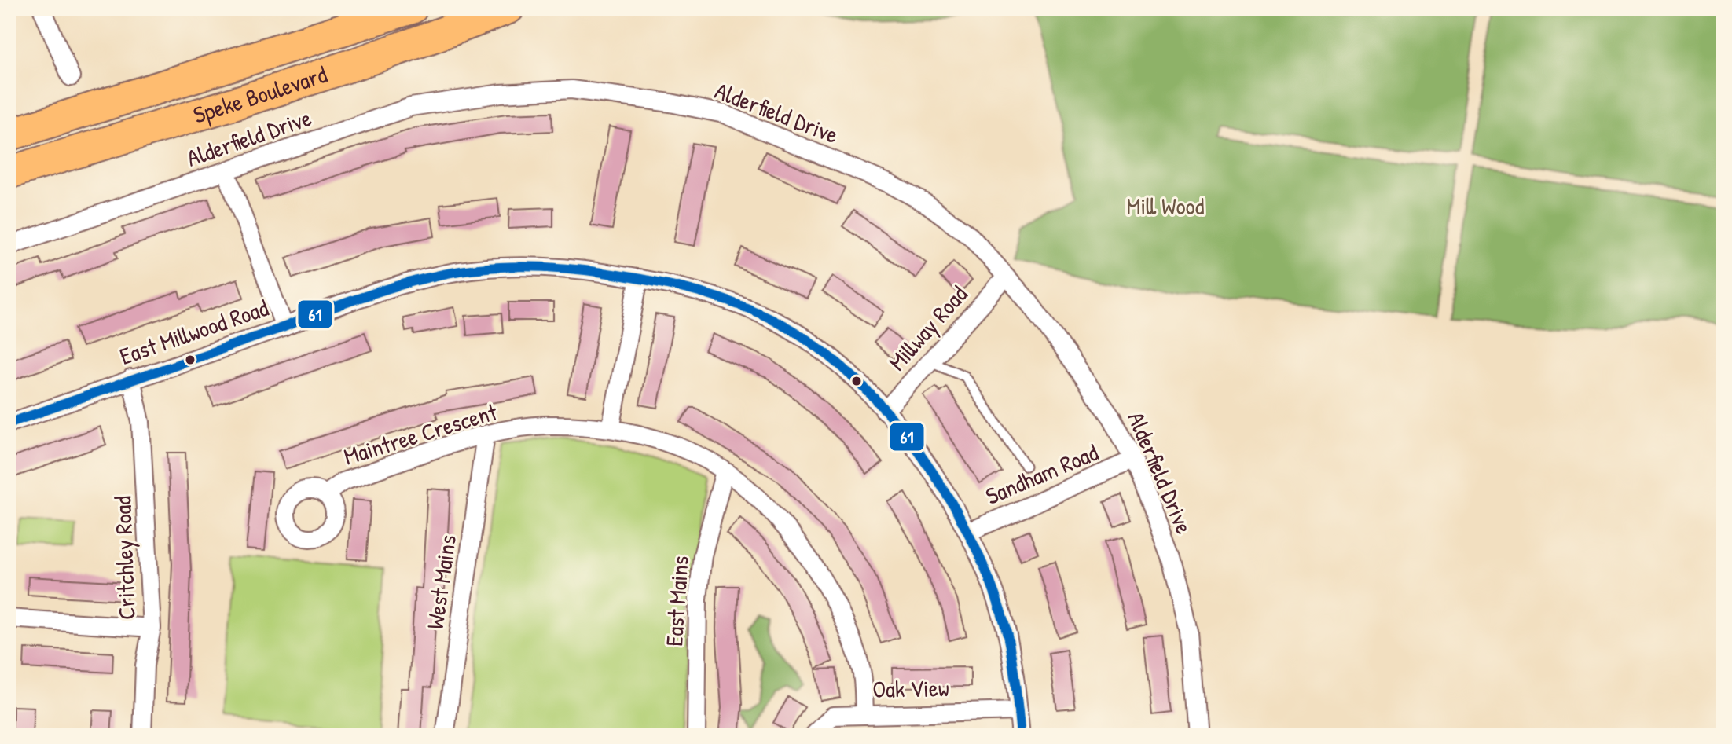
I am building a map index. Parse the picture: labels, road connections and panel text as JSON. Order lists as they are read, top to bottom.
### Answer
{
  "streets": {
    "highway": ["Speke Boulevard"],
    "street": [
      "Alderfield Drive",
      "Millway Road",
      "East Millwood Road",
      "Maintree Crescent",
      "Sandham Road",
      "Critchley Road",
      "West Mains",
      "East Mains",
      "Oak View"
    ]
  },
  "crossings": [
    ["Alderfield Drive", "Millway Road"],
    ["Alderfield Drive", "Sandham Road"],
    ["Millway Road", "East Millwood Road"],
    ["East Millwood Road", "Sandham Road"],
    ["East Millwood Road", "Critchley Road"],
    ["East Millwood Road", "Oak View"],
    ["Maintree Crescent", "West Mains"],
    ["Maintree Crescent", "East Mains"],
    ["Maintree Crescent", "Oak View"]
  ],
  "parks": ["Mill Wood"],
  "lines": ["transit line 61"]
}
